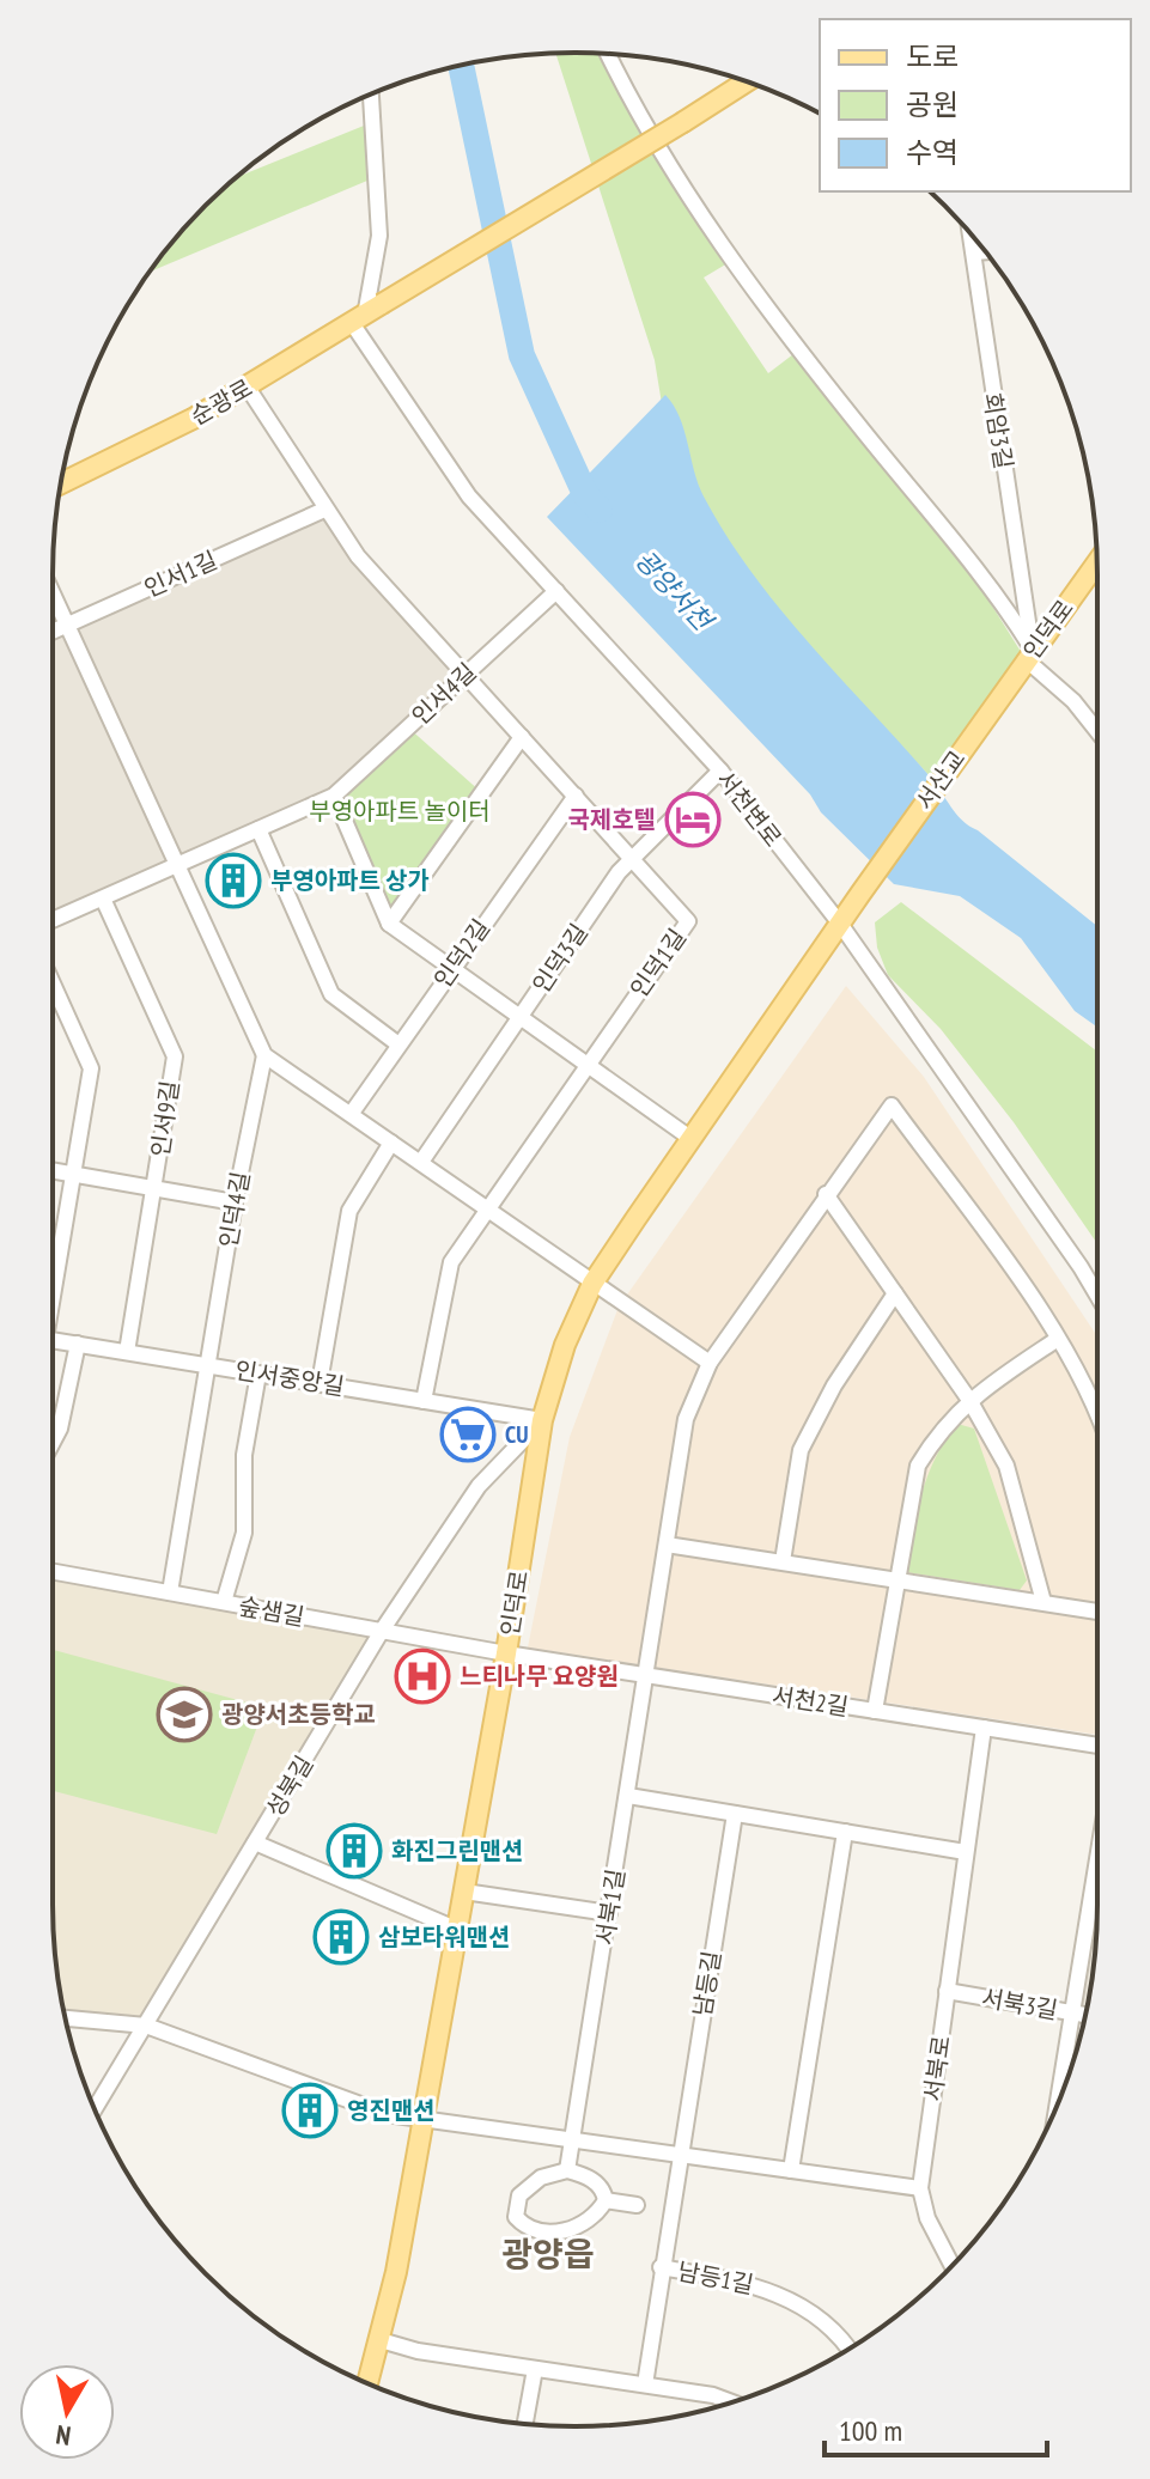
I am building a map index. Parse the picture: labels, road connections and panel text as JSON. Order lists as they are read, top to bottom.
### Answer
{
  "streets": {
    "main road": ["순광로", "인덕로", "서산교"],
    "street": [
      "회암3길",
      "인서1길",
      "인서4길",
      "서천변로",
      "인덕2길",
      "인덕3길",
      "인덕1길",
      "인서9길",
      "인덕4길",
      "인서중앙길",
      "숲샘길",
      "서천2길",
      "성북길",
      "서북1길",
      "남등길",
      "서북3길",
      "서북로",
      "남등1길"
    ]
  },
  "crossings": [
    ["순광로", "서천변로"],
    ["순광로", "인덕1길"],
    ["회암3길", "인덕로"],
    ["회암3길", "서산교"],
    ["인서1길", "인덕1길"],
    ["인덕로", "서산교"],
    ["인덕로", "서천변로"],
    ["인덕로", "인서중앙길"],
    ["인덕로", "숲샘길"],
    ["인덕로", "서천2길"],
    ["인덕로", "성북길"],
    ["인서4길", "서천변로"],
    ["인서4길", "인덕1길"],
    ["인서4길", "인서9길"],
    ["서천변로", "인덕3길"],
    ["인덕2길", "인덕1길"],
    ["인덕3길", "인덕1길"],
    ["인서9길", "인서중앙길"],
    ["인덕4길", "인서중앙길"],
    ["인덕4길", "숲샘길"],
    ["인서중앙길", "성북길"],
    ["숲샘길", "서천2길"],
    ["숲샘길", "성북길"],
    ["서천2길", "서북1길"],
    ["서천2길", "서북로"],
    ["남등길", "남등1길"],
    ["서북3길", "서북로"]
  ],
  "districts": ["광양읍"],
  "water": ["광양서천"],
  "parks": ["부영아파트 놀이터"],
  "places": {
    "hotel": ["국제호텔"],
    "building": [
      "부영아파트 상가",
      "화진그린맨션",
      "삼보타워맨션",
      "영진맨션"
    ],
    "supermarket": ["CU"],
    "hospital": ["느티나무 요양원"],
    "school or university": ["광양서초등학교"]
  },
  "legend": ["도로", "공원", "수역"],
  "scale_bar": "100 m",
  "north": "bottom"
}
